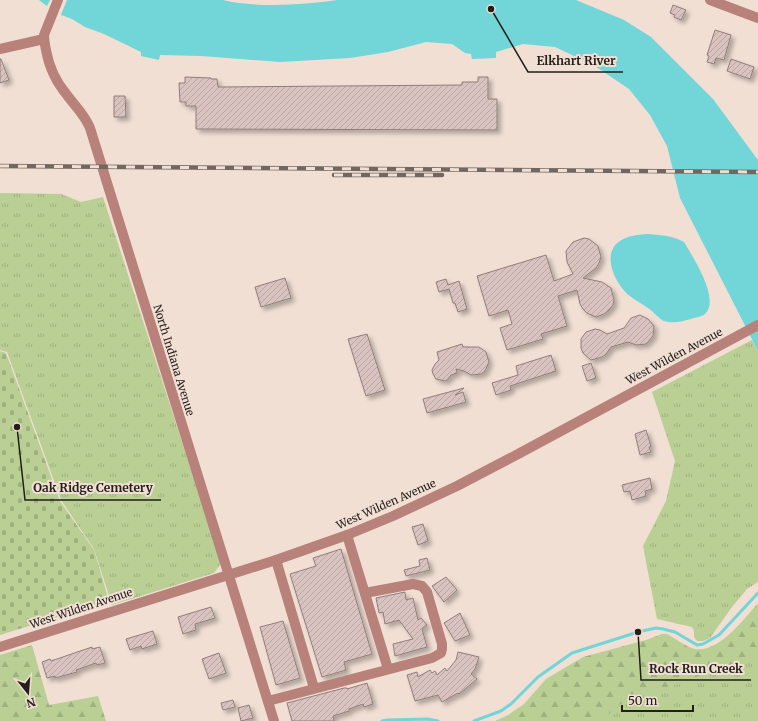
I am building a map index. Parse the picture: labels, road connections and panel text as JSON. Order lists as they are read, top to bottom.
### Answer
{
  "streets": {
    "street": ["West Wilden Avenue", "North Indiana Avenue"]
  },
  "crossings": [
    ["West Wilden Avenue", "North Indiana Avenue"]
  ],
  "places": ["Elkhart River", "Oak Ridge Cemetery", "Rock Run Creek"],
  "scale_bar": "50 m",
  "north": "bottom"
}
